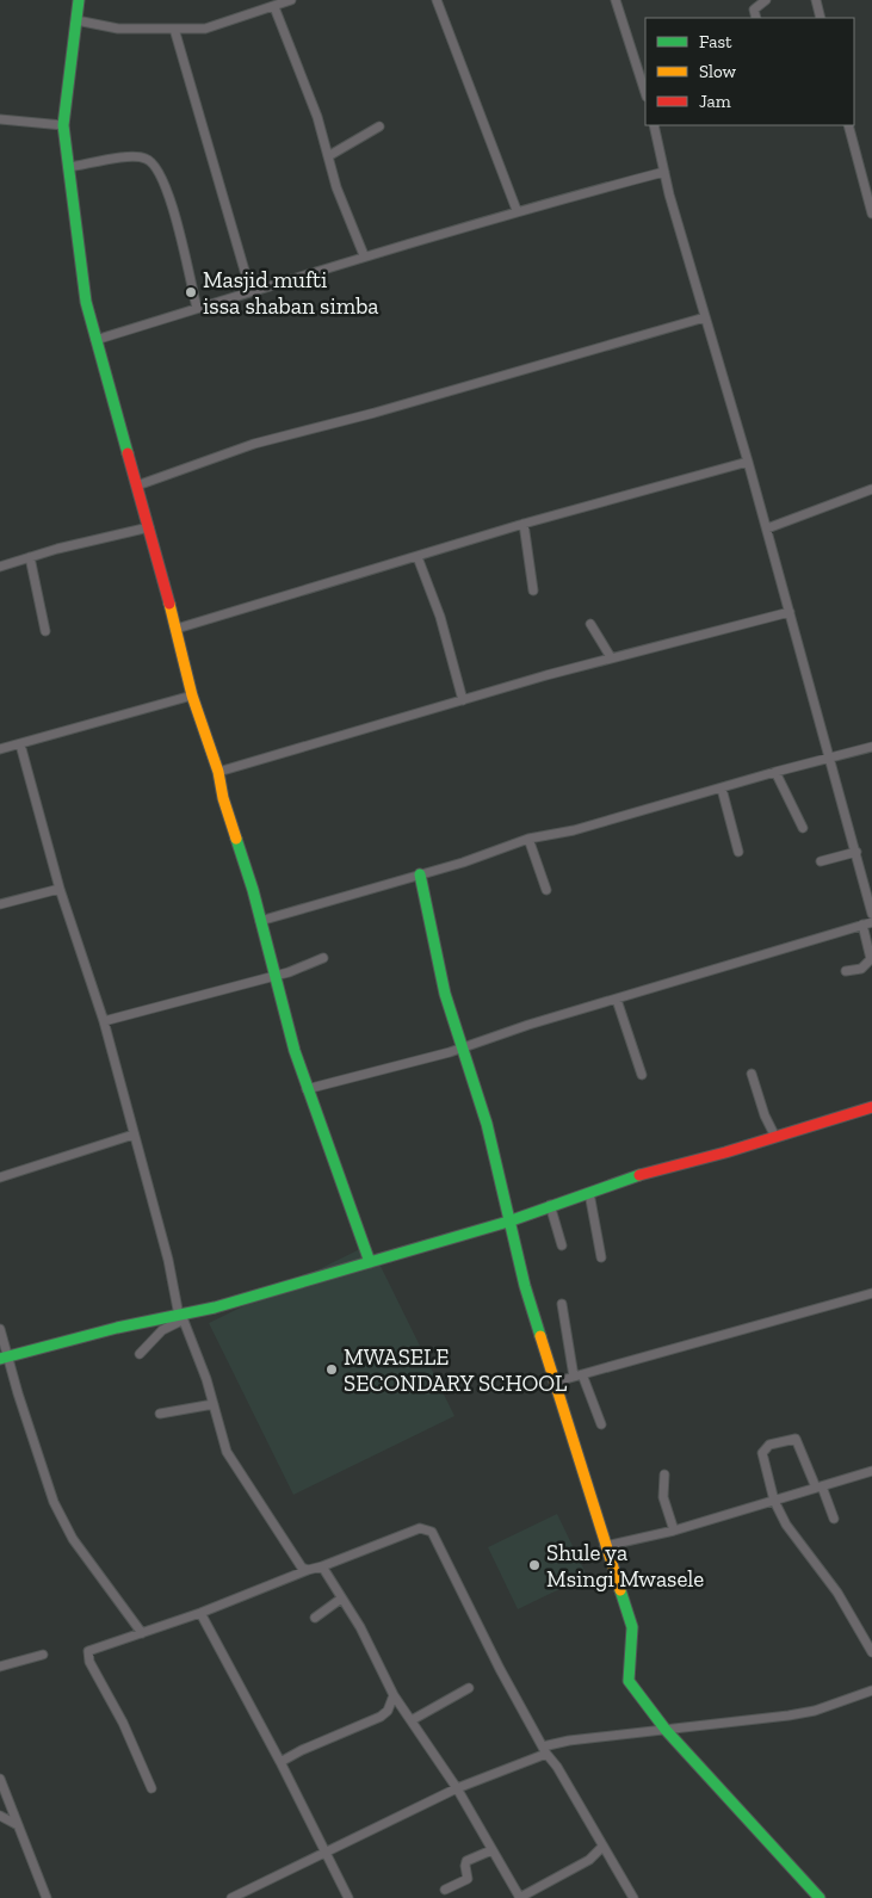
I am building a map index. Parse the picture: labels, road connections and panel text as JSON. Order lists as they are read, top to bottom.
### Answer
{
  "places": ["Masjid mufti issa shaban simba", "MWASELE SECONDARY SCHOOL", "Shule ya Msingi Mwasele"],
  "legend": ["Fast", "Slow", "Jam"]
}
